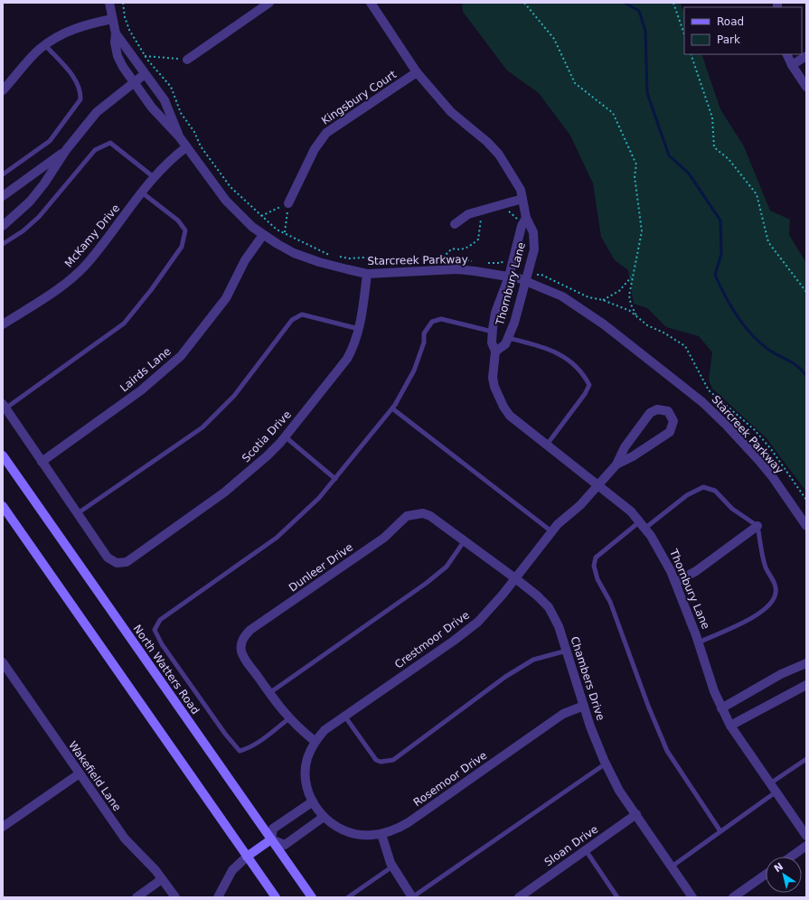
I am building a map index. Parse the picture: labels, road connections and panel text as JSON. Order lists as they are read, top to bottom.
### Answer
{
  "streets": {
    "main road": ["North Watters Road"],
    "street": [
      "Kingsbury Court",
      "McKamy Drive",
      "Starcreek Parkway",
      "Thornbury Lane",
      "Lairds Lane",
      "Scotia Drive",
      "Dunleer Drive",
      "Crestmoor Drive",
      "Chambers Drive",
      "Wakefield Lane",
      "Rosemoor Drive",
      "Sloan Drive"
    ]
  },
  "crossings": [
    ["Kingsbury Court", "Thornbury Lane"],
    ["McKamy Drive", "Starcreek Parkway"],
    ["Starcreek Parkway", "Thornbury Lane"],
    ["Starcreek Parkway", "Lairds Lane"],
    ["Starcreek Parkway", "Scotia Drive"],
    ["Thornbury Lane", "Crestmoor Drive"],
    ["Dunleer Drive", "Chambers Drive"],
    ["Crestmoor Drive", "Chambers Drive"],
    ["Crestmoor Drive", "Rosemoor Drive"],
    ["Chambers Drive", "Rosemoor Drive"],
    ["Chambers Drive", "Sloan Drive"]
  ],
  "legend": ["Road", "Park"],
  "north": "top left"
}
